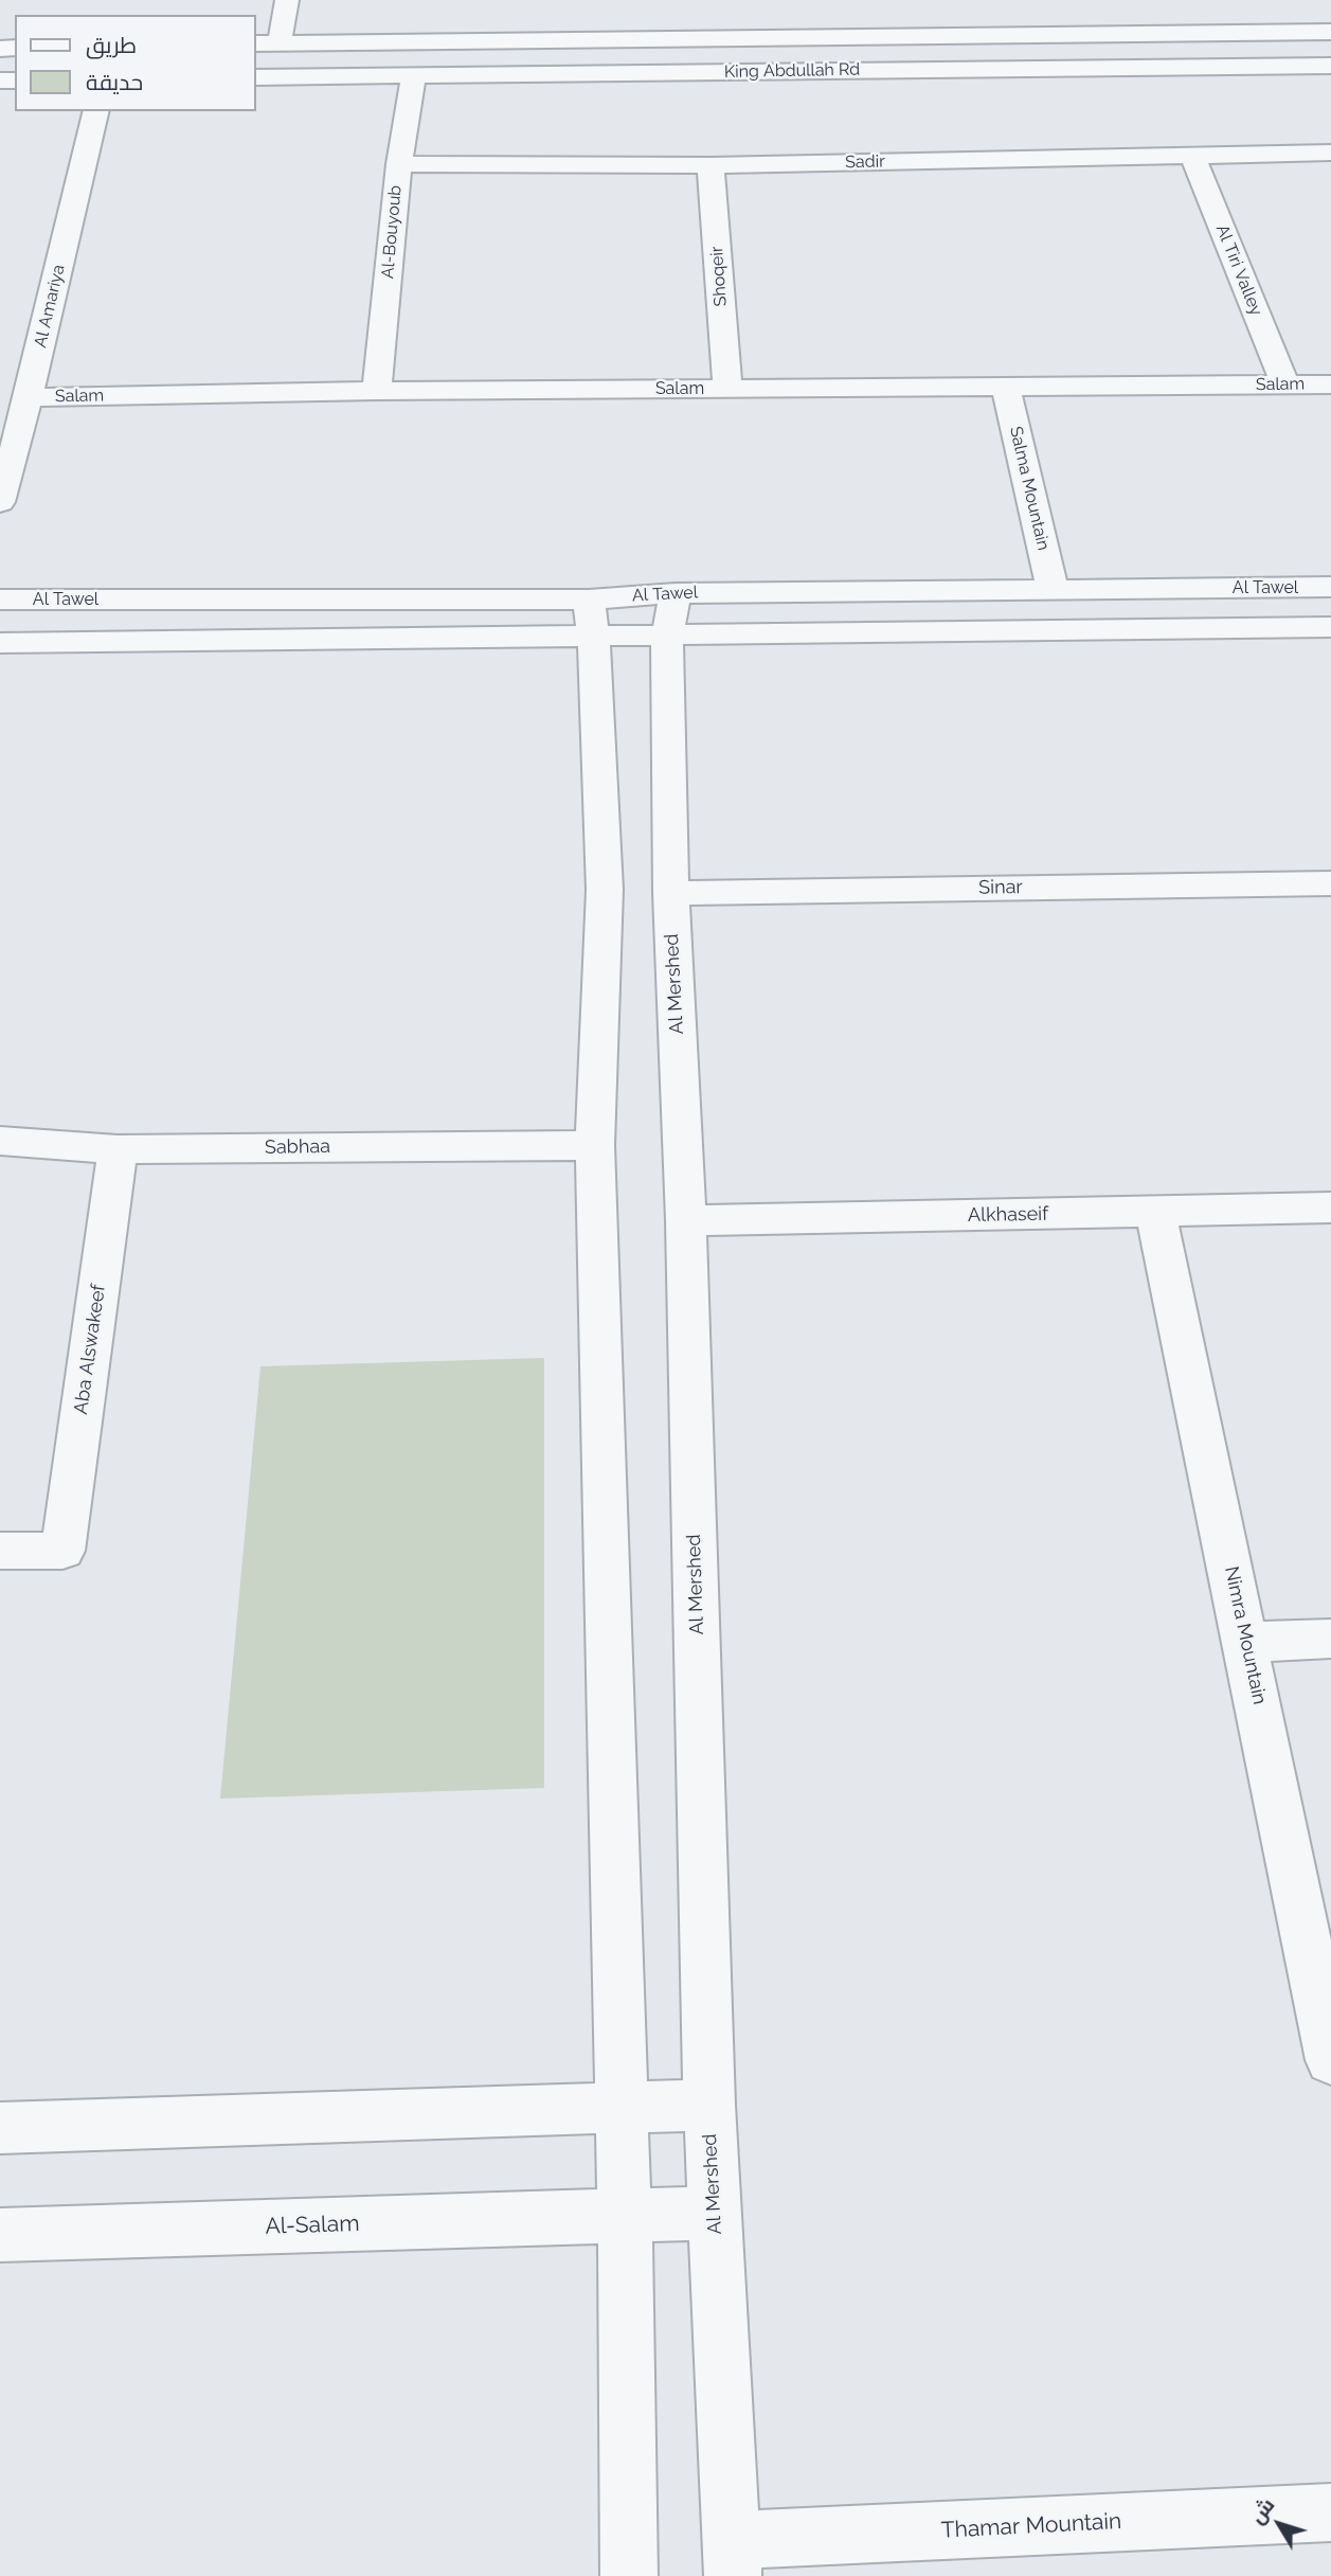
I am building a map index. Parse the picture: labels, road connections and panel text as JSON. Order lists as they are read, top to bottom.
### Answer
{
  "streets": {
    "street": [
      "King Abdullah Rd",
      "Sadir",
      "Al-Bouyoub",
      "Al Tiri Valley",
      "Shoqeir",
      "Al Amariya",
      "Salam",
      "Salma Mountain",
      "Al Tawel",
      "Sinar",
      "Al Mershed",
      "Sabhaa",
      "Alkhaseif",
      "Aba Alswakeef",
      "Nimra Mountain",
      "Al-Salam",
      "Thamar Mountain"
    ]
  },
  "crossings": [
    ["King Abdullah Rd", "Al-Bouyoub"],
    ["Sadir", "Al-Bouyoub"],
    ["Sadir", "Al Tiri Valley"],
    ["Sadir", "Shoqeir"],
    ["Al-Bouyoub", "Salam"],
    ["Al Tiri Valley", "Salam"],
    ["Shoqeir", "Salam"],
    ["Al Amariya", "Salam"],
    ["Salam", "Salma Mountain"],
    ["Salma Mountain", "Al Tawel"],
    ["Al Tawel", "Al Mershed"],
    ["Sinar", "Al Mershed"],
    ["Al Mershed", "Alkhaseif"],
    ["Al Mershed", "Al-Salam"],
    ["Al Mershed", "Thamar Mountain"],
    ["Sabhaa", "Aba Alswakeef"],
    ["Alkhaseif", "Nimra Mountain"]
  ],
  "legend": ["طريق", "حديقة"],
  "north": "top left"
}
